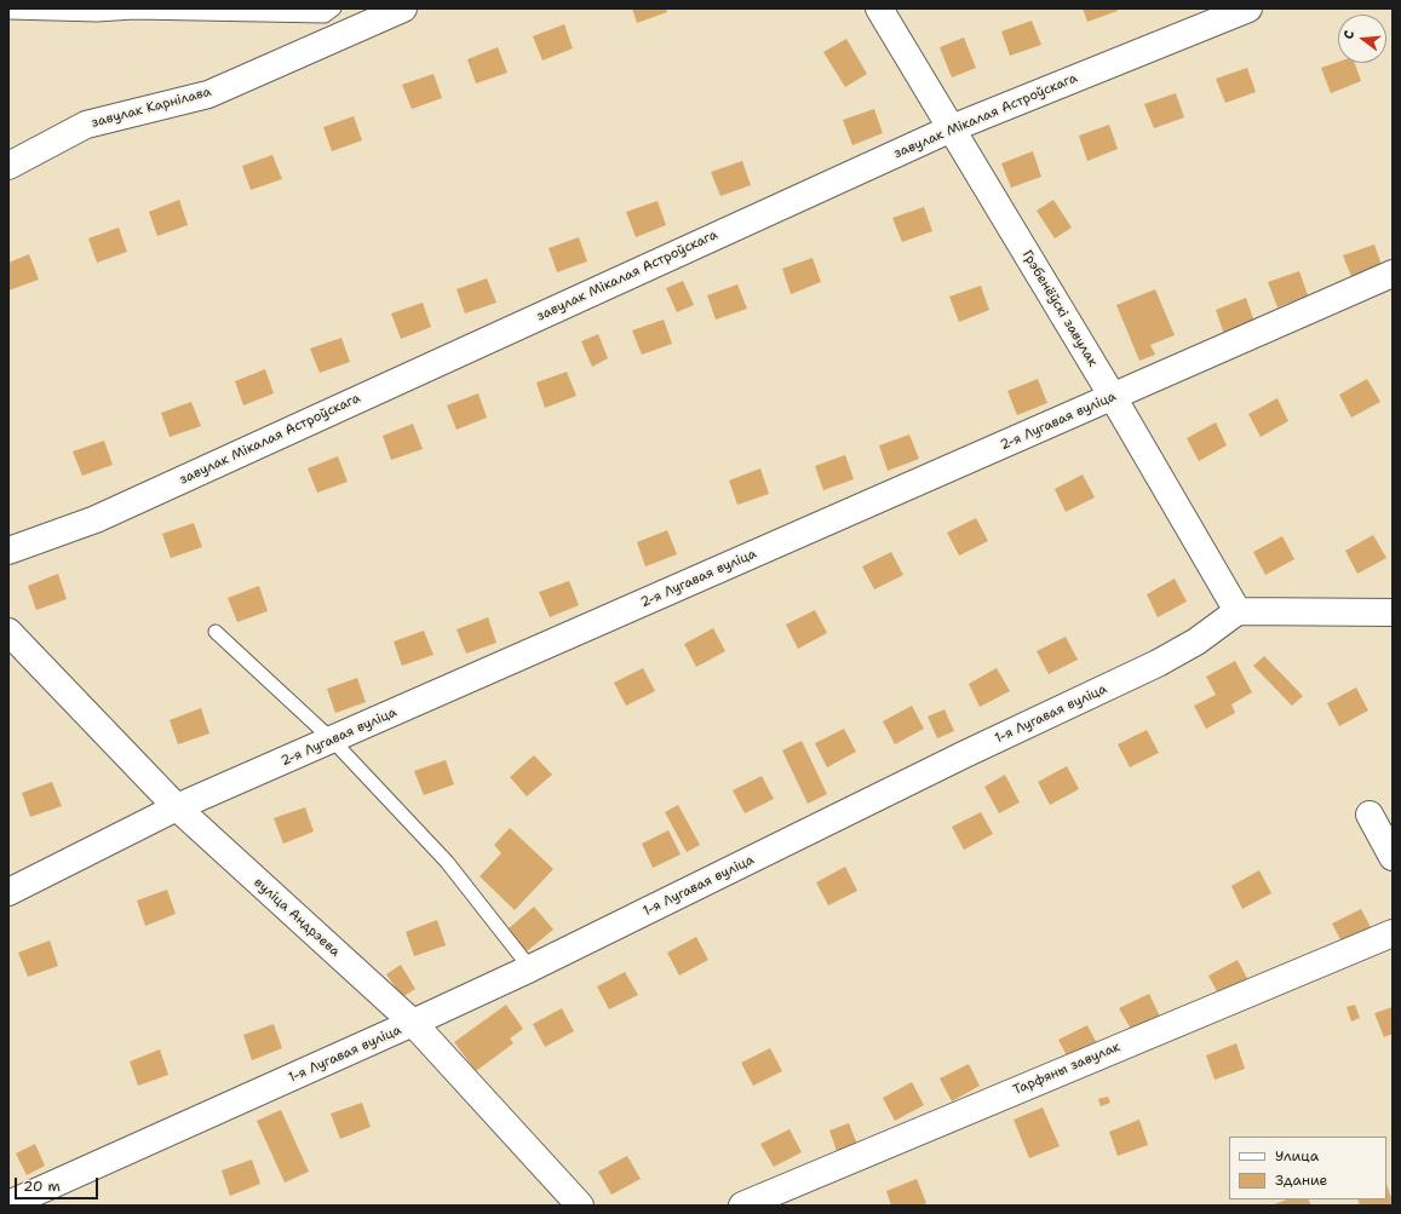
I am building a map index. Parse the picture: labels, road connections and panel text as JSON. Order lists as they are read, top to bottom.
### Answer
{
  "streets": {
    "street": [
      "завулак Карнілава",
      "завулак Мікалая Астроўскага",
      "Грэбенёўскі завулак",
      "2-я Лугавая вуліца",
      "1-я Лугавая вуліца",
      "вуліца Андрэева",
      "Тарфяны завулак"
    ]
  },
  "crossings": [
    ["завулак Мікалая Астроўскага", "Грэбенёўскі завулак"],
    ["Грэбенёўскі завулак", "2-я Лугавая вуліца"],
    ["Грэбенёўскі завулак", "1-я Лугавая вуліца"],
    ["2-я Лугавая вуліца", "вуліца Андрэева"],
    ["1-я Лугавая вуліца", "вуліца Андрэева"]
  ],
  "legend": ["Улица", "Здание"],
  "scale_bar": "20 m",
  "north": "left"
}
